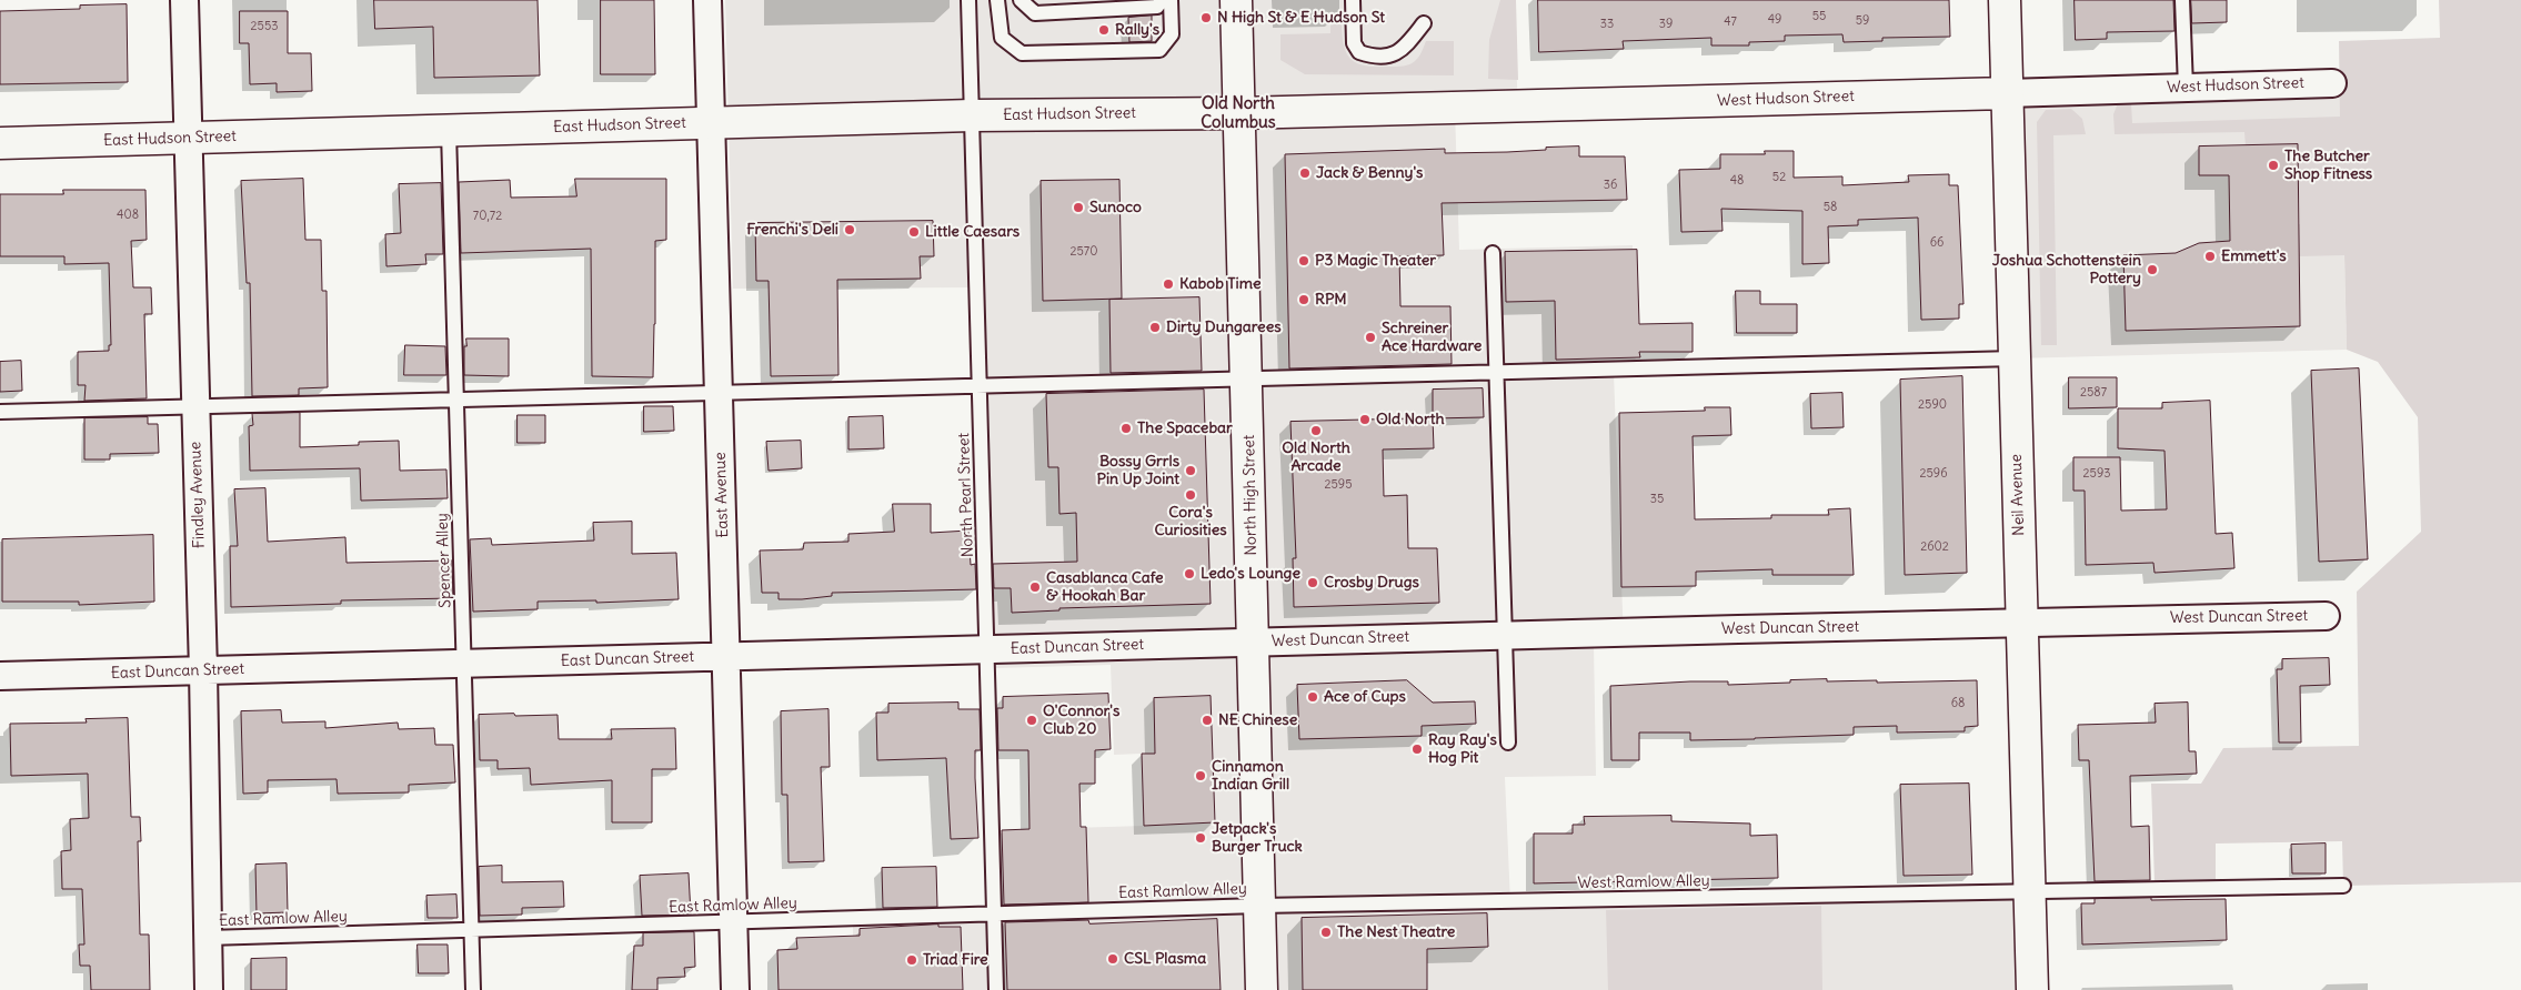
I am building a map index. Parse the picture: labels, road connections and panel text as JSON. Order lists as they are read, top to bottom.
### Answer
{
  "streets": {
    "main road": [
      "West Hudson Street",
      "East Hudson Street",
      "North High Street",
      "Neil Avenue"
    ],
    "street": [
      "Findley Avenue",
      "East Avenue",
      "West Duncan Street",
      "East Duncan Street"
    ],
    "lane": [
      "North Pearl Street",
      "Spencer Alley",
      "West Ramlow Alley",
      "East Ramlow Alley"
    ]
  },
  "crossings": [
    ["West Hudson Street", "East Hudson Street"],
    ["West Hudson Street", "North High Street"],
    ["West Hudson Street", "Neil Avenue"],
    ["East Hudson Street", "Findley Avenue"],
    ["East Hudson Street", "East Avenue"],
    ["East Hudson Street", "North Pearl Street"],
    ["East Hudson Street", "North High Street"],
    ["East Hudson Street", "Spencer Alley"],
    ["Findley Avenue", "East Duncan Street"],
    ["Findley Avenue", "East Ramlow Alley"],
    ["East Avenue", "East Duncan Street"],
    ["East Avenue", "East Ramlow Alley"],
    ["North Pearl Street", "East Duncan Street"],
    ["North Pearl Street", "East Ramlow Alley"],
    ["North High Street", "West Duncan Street"],
    ["North High Street", "East Duncan Street"],
    ["North High Street", "West Ramlow Alley"],
    ["North High Street", "East Ramlow Alley"],
    ["Neil Avenue", "West Duncan Street"],
    ["Neil Avenue", "West Ramlow Alley"],
    ["Spencer Alley", "East Duncan Street"],
    ["Spencer Alley", "East Ramlow Alley"],
    ["West Duncan Street", "East Duncan Street"],
    ["West Ramlow Alley", "East Ramlow Alley"]
  ],
  "districts": ["Old North Columbus"],
  "places": [
    "N High St & E Hudson St",
    "Rally's",
    "The Butcher Shop Fitness",
    "Jack & Benny's",
    "Sunoco",
    "Frenchi's Deli",
    "Little Caesars",
    "Emmett's",
    "P3 Magic Theater",
    "Joshua Schottenstein Pottery",
    "Kabob Time",
    "RPM",
    "Dirty Dungarees",
    "Schreiner Ace Hardware",
    "Old North",
    "The Spacebar",
    "Old North Arcade",
    "Bossy Grrls Pin Up Joint",
    "Cora's Curiosities",
    "Ledo's Lounge",
    "Crosby Drugs",
    "Casablanca Cafe & Hookah Bar",
    "Ace of Cups",
    "O'Connor's Club 20",
    "NE Chinese",
    "Ray Ray's Hog Pit",
    "Cinnamon Indian Grill",
    "Jetpack's Burger Truck",
    "The Nest Theatre",
    "CSL Plasma",
    "Triad Fire"
  ],
  "house_numbers": [
    "55",
    "49",
    "59",
    "47",
    "33",
    "39",
    "2553",
    "52",
    "48",
    "36",
    "58",
    "408",
    "70,72",
    "66",
    "2570",
    "2587",
    "2590",
    "2596",
    "2593",
    "2595",
    "35",
    "2602",
    "68"
  ]
}
